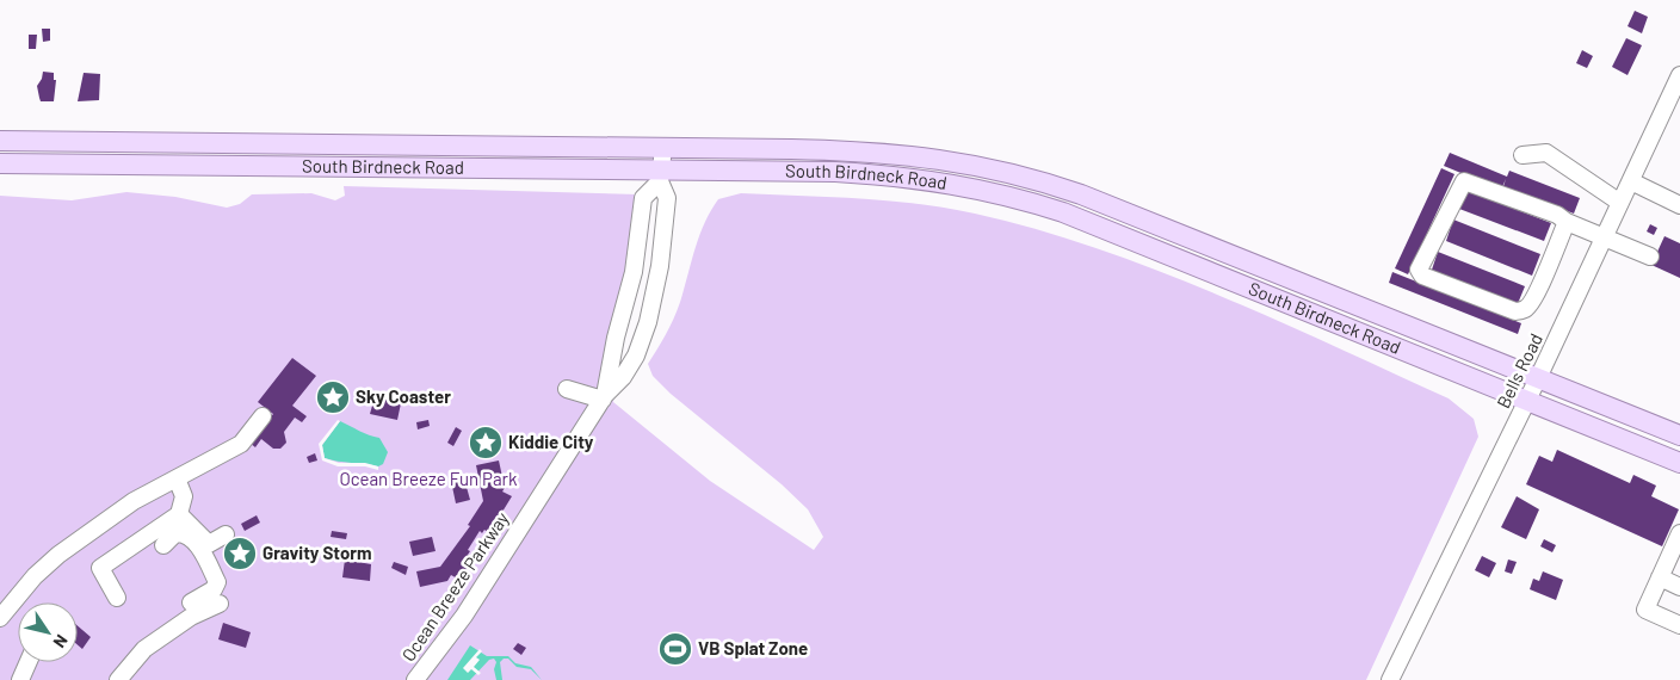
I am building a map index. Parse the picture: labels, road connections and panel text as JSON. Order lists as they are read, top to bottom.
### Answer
{
  "streets": {
    "main road": ["South Birdneck Road"],
    "street": ["Bells Road", "Ocean Breeze Parkway"]
  },
  "crossings": [
    ["South Birdneck Road", "Bells Road"],
    ["South Birdneck Road", "Ocean Breeze Parkway"]
  ],
  "parks": ["Ocean Breeze Fun Park"],
  "places": {
    "place": ["Sky Coaster", "Kiddie City", "Gravity Storm"],
    "sports": ["VB Splat Zone"]
  },
  "north": "bottom right"
}
